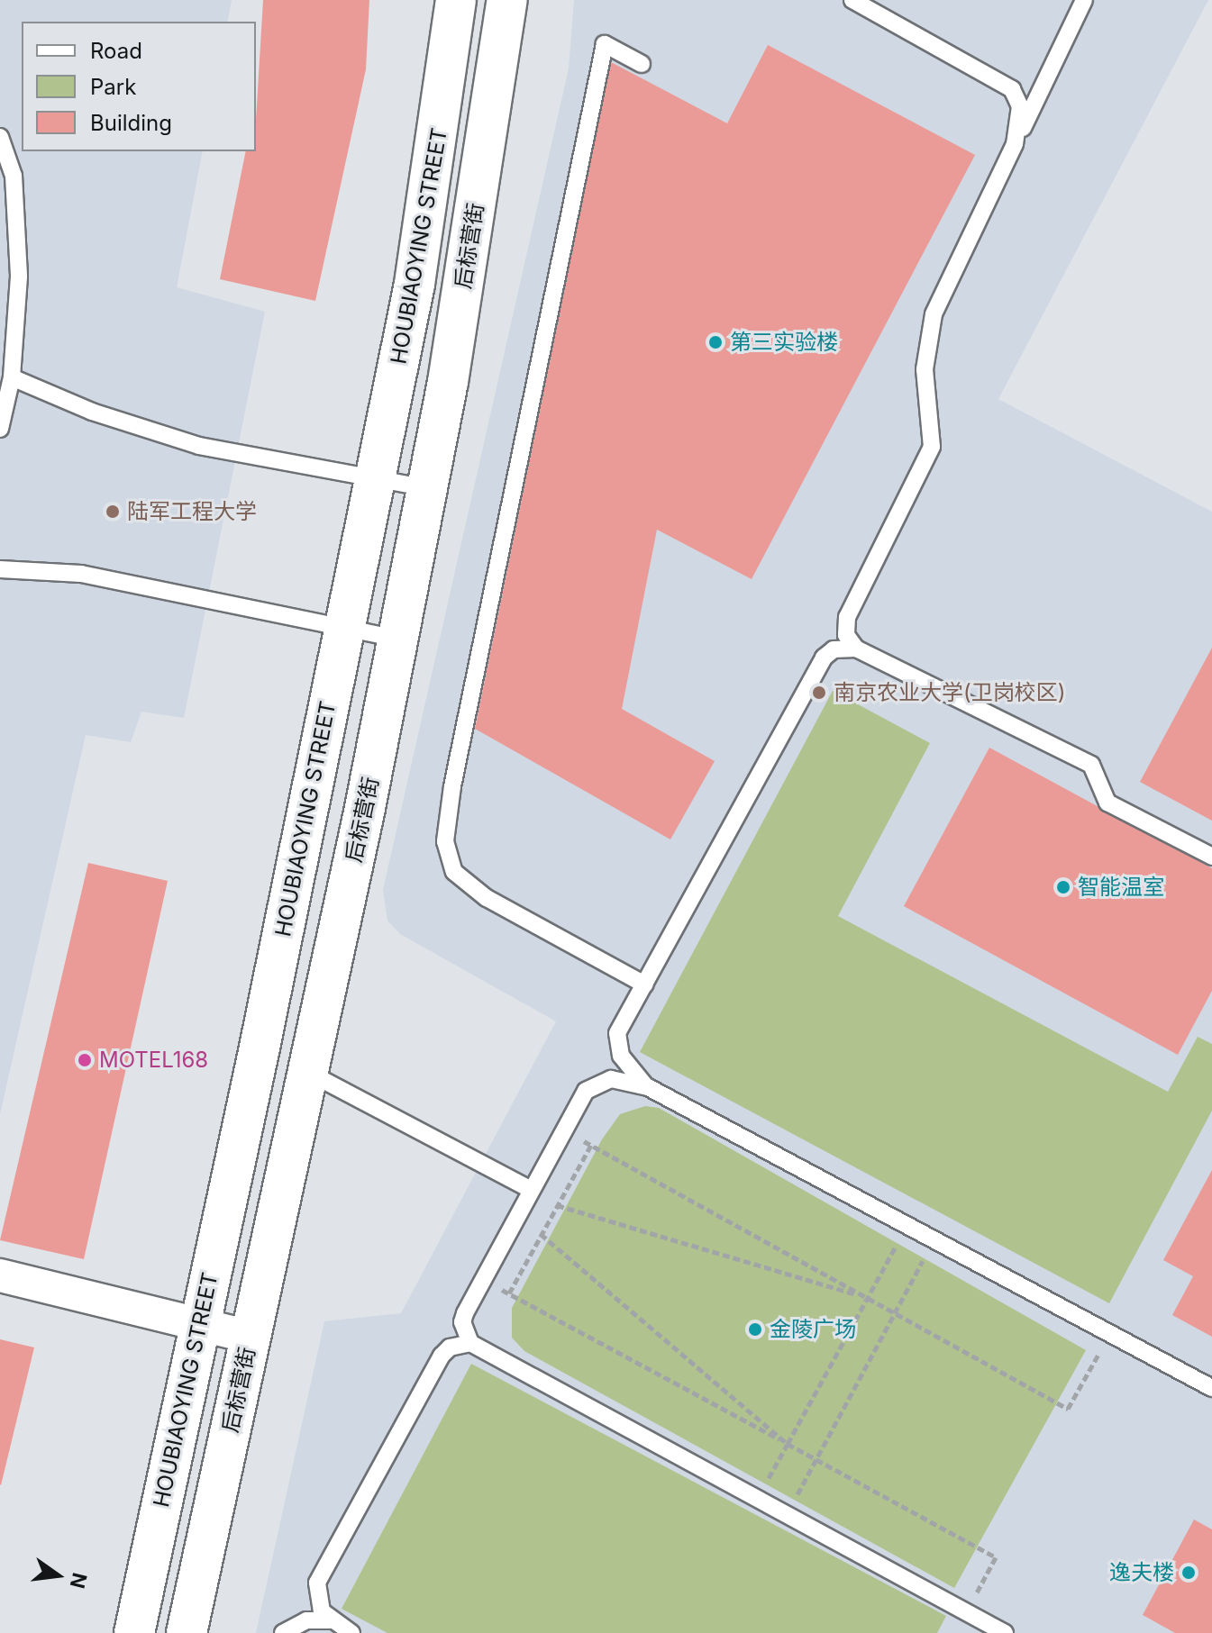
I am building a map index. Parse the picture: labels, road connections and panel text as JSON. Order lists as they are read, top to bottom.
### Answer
{
  "streets": {
    "street": ["HOUBIAOYING STREET", "后标营街"]
  },
  "places": [
    "第三实验楼",
    "陆军工程大学",
    "南京农业大学(卫岗校区)",
    "智能温室",
    "MOTEL168",
    "金陵广场",
    "逸夫楼"
  ],
  "legend": ["Road", "Park", "Building"],
  "north": "right"
}
